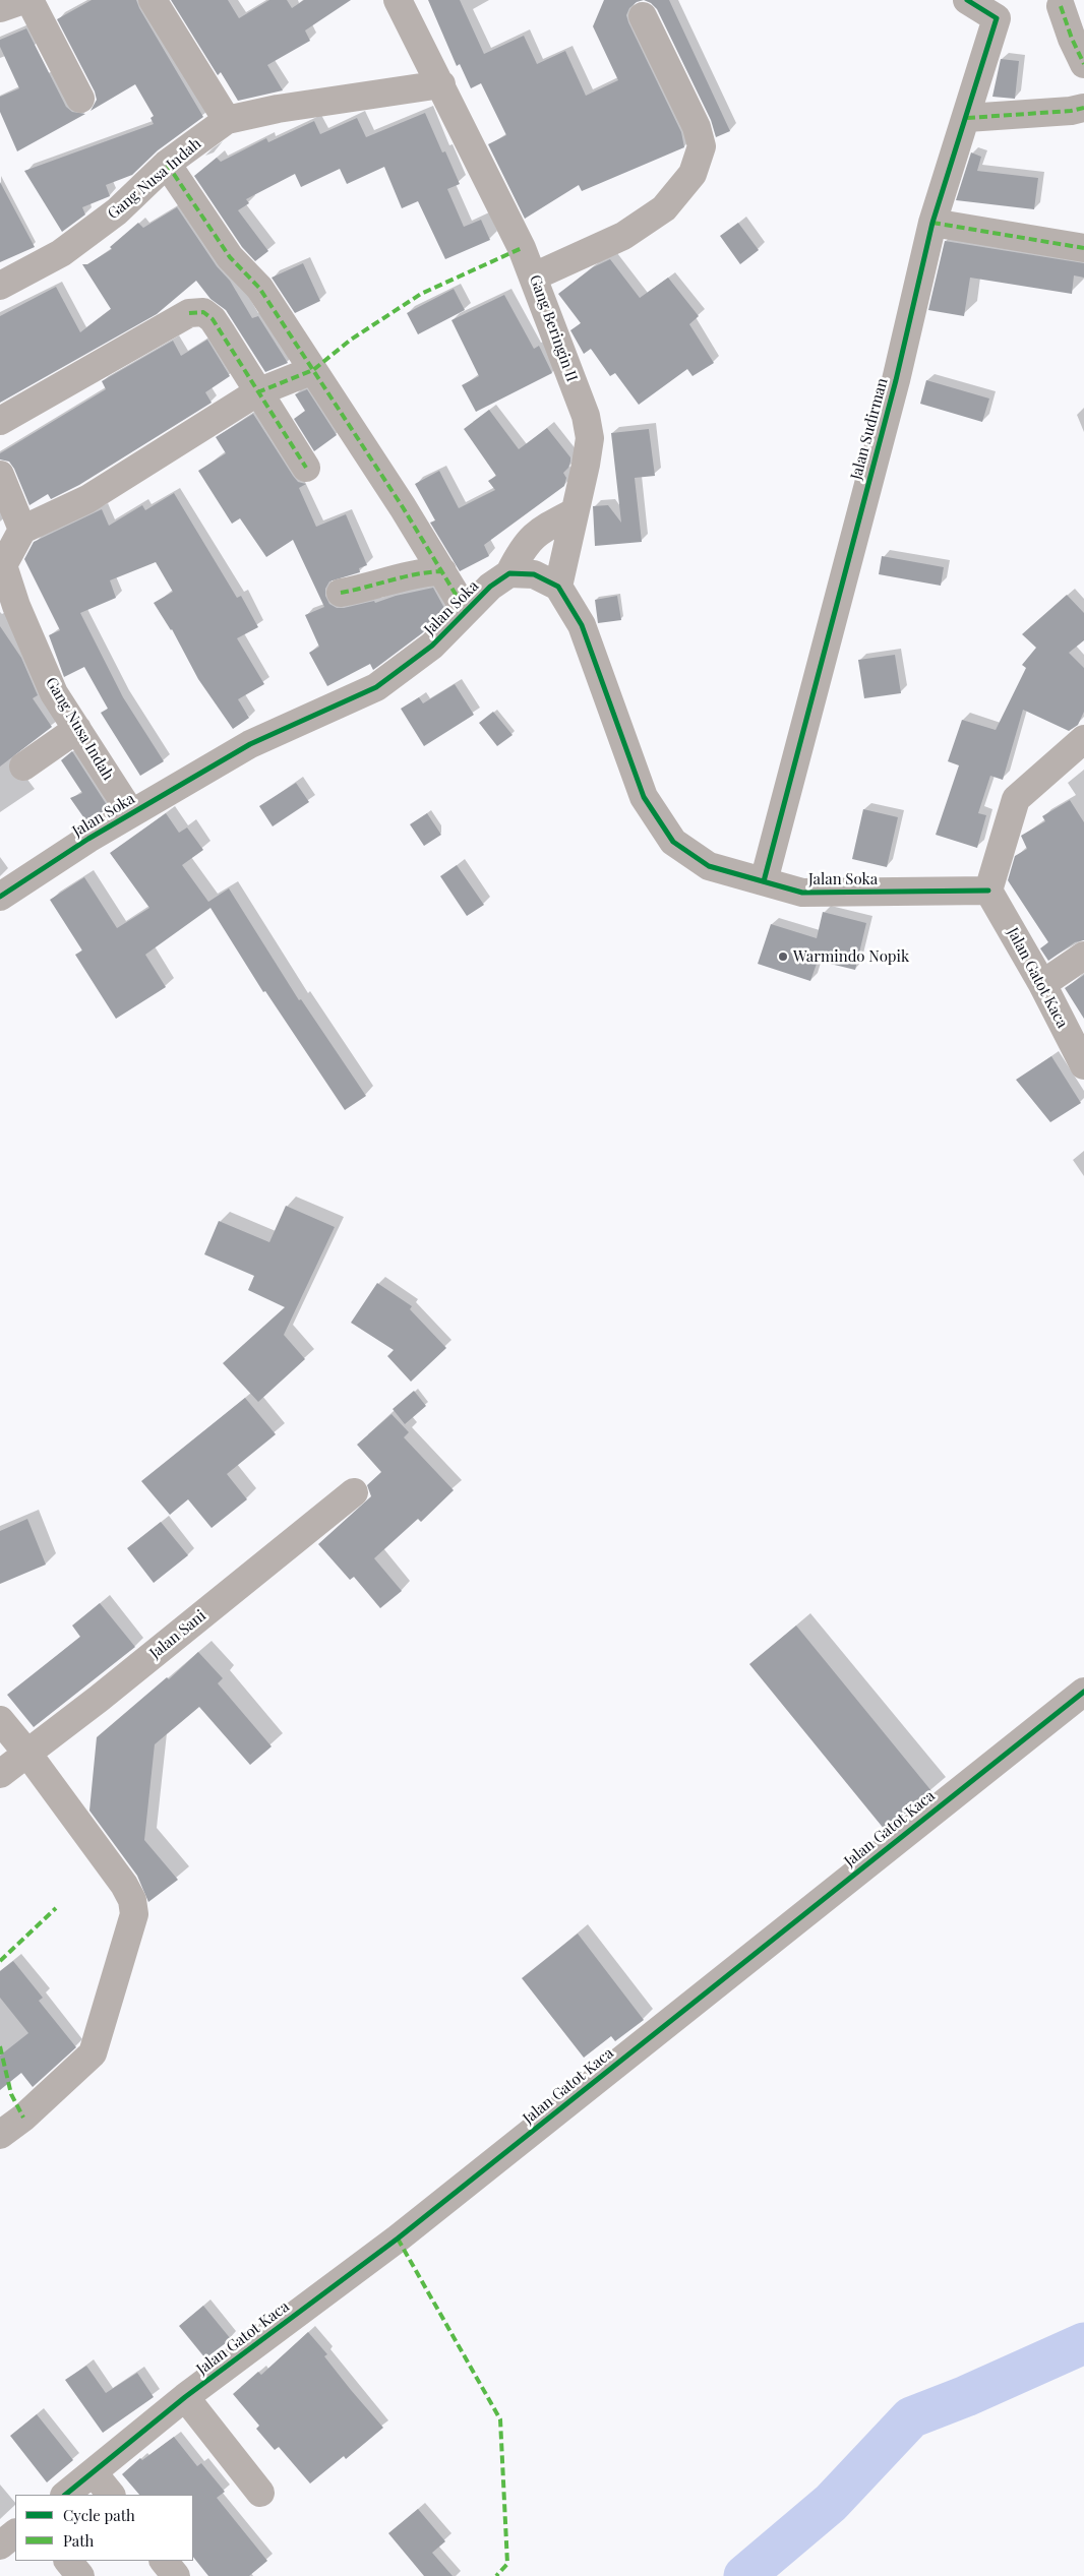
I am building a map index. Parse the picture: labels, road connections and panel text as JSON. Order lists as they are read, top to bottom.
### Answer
{
  "streets": {
    "street": [
      "Gang Nusa Indah",
      "Gang Beringin II",
      "Jalan Sudirman",
      "Jalan Soka",
      "Jalan Gatot Kaca",
      "Jalan Sani"
    ]
  },
  "crossings": [
    ["Gang Nusa Indah", "Gang Beringin II"],
    ["Gang Nusa Indah", "Jalan Soka"],
    ["Gang Beringin II", "Jalan Soka"],
    ["Jalan Sudirman", "Jalan Soka"],
    ["Jalan Soka", "Jalan Gatot Kaca"]
  ],
  "places": ["Warmindo Nopik"],
  "legend": ["Cycle path", "Path"]
}
